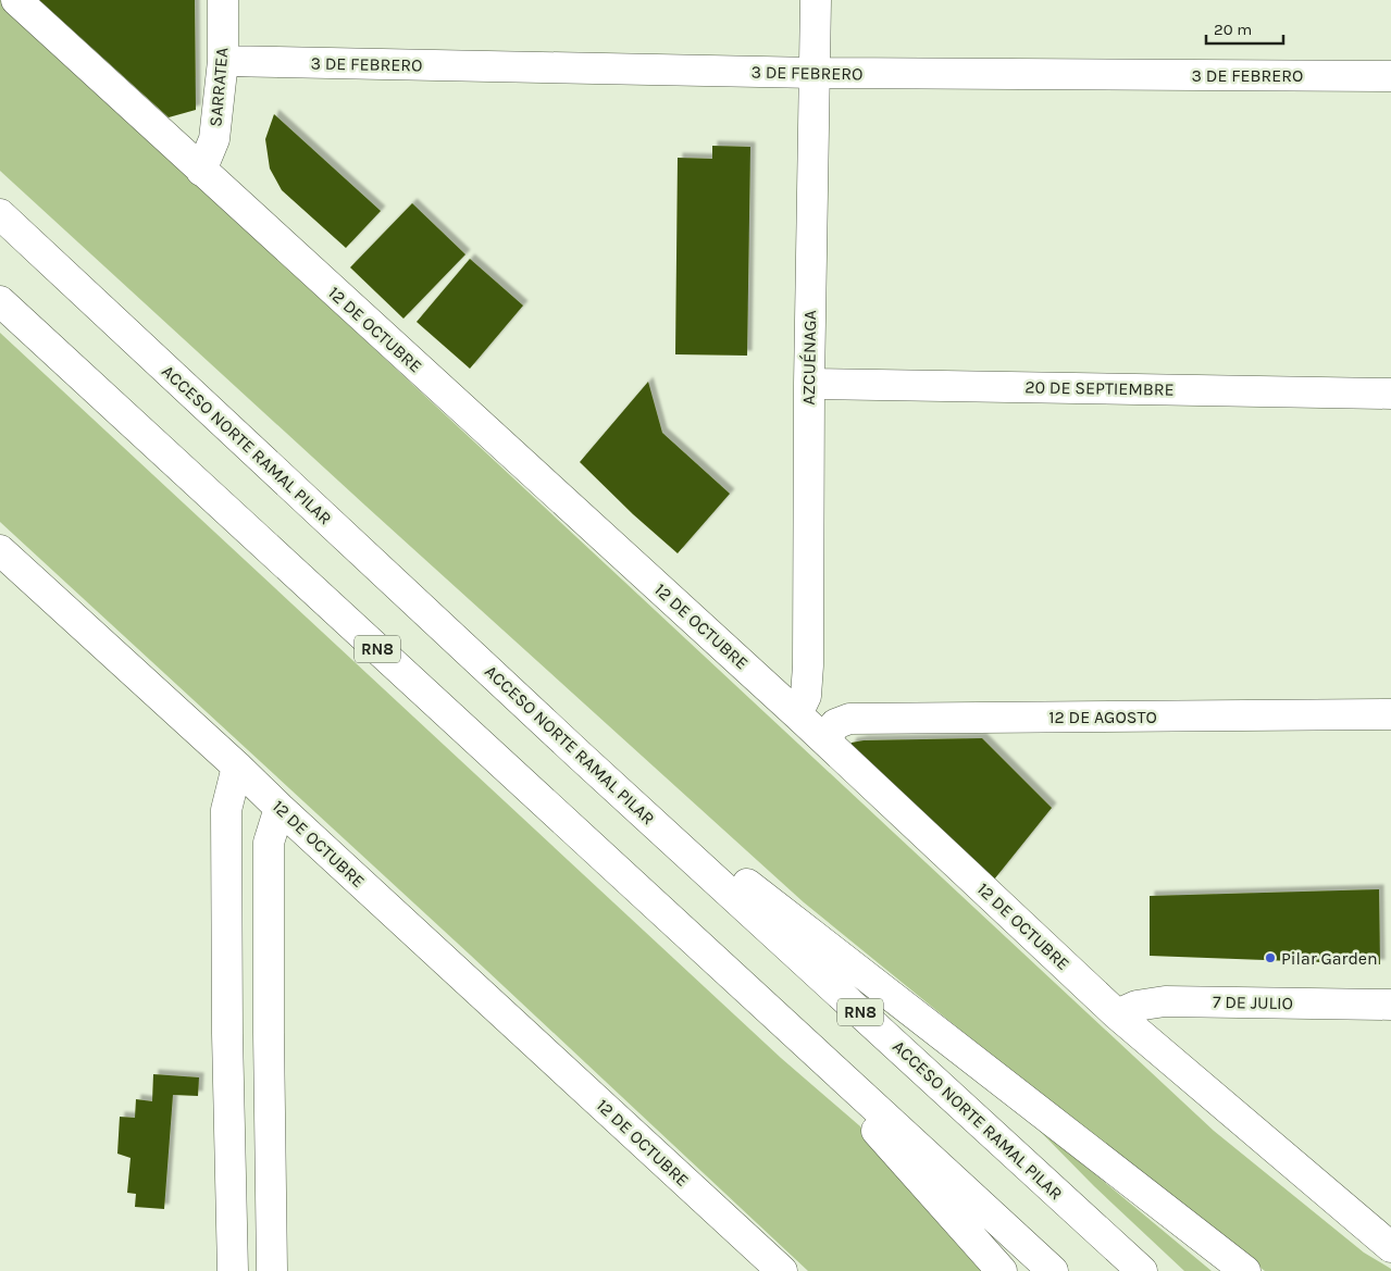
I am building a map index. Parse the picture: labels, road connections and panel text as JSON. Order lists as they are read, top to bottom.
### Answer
{
  "streets": {
    "main road": [
      "3 DE FEBRERO",
      "SARRATEA",
      "12 DE OCTUBRE",
      "AZCUÉNAGA",
      "20 DE SEPTIEMBRE",
      "ACCESO NORTE RAMAL PILAR",
      "RN8",
      "12 DE AGOSTO",
      "7 DE JULIO"
    ]
  },
  "crossings": [
    ["3 DE FEBRERO", "SARRATEA"],
    ["3 DE FEBRERO", "AZCUÉNAGA"],
    ["SARRATEA", "12 DE OCTUBRE"],
    ["12 DE OCTUBRE", "AZCUÉNAGA"],
    ["12 DE OCTUBRE", "12 DE AGOSTO"],
    ["12 DE OCTUBRE", "7 DE JULIO"],
    ["AZCUÉNAGA", "20 DE SEPTIEMBRE"]
  ],
  "places": ["Pilar Garden"],
  "scale_bar": "20 m"
}
